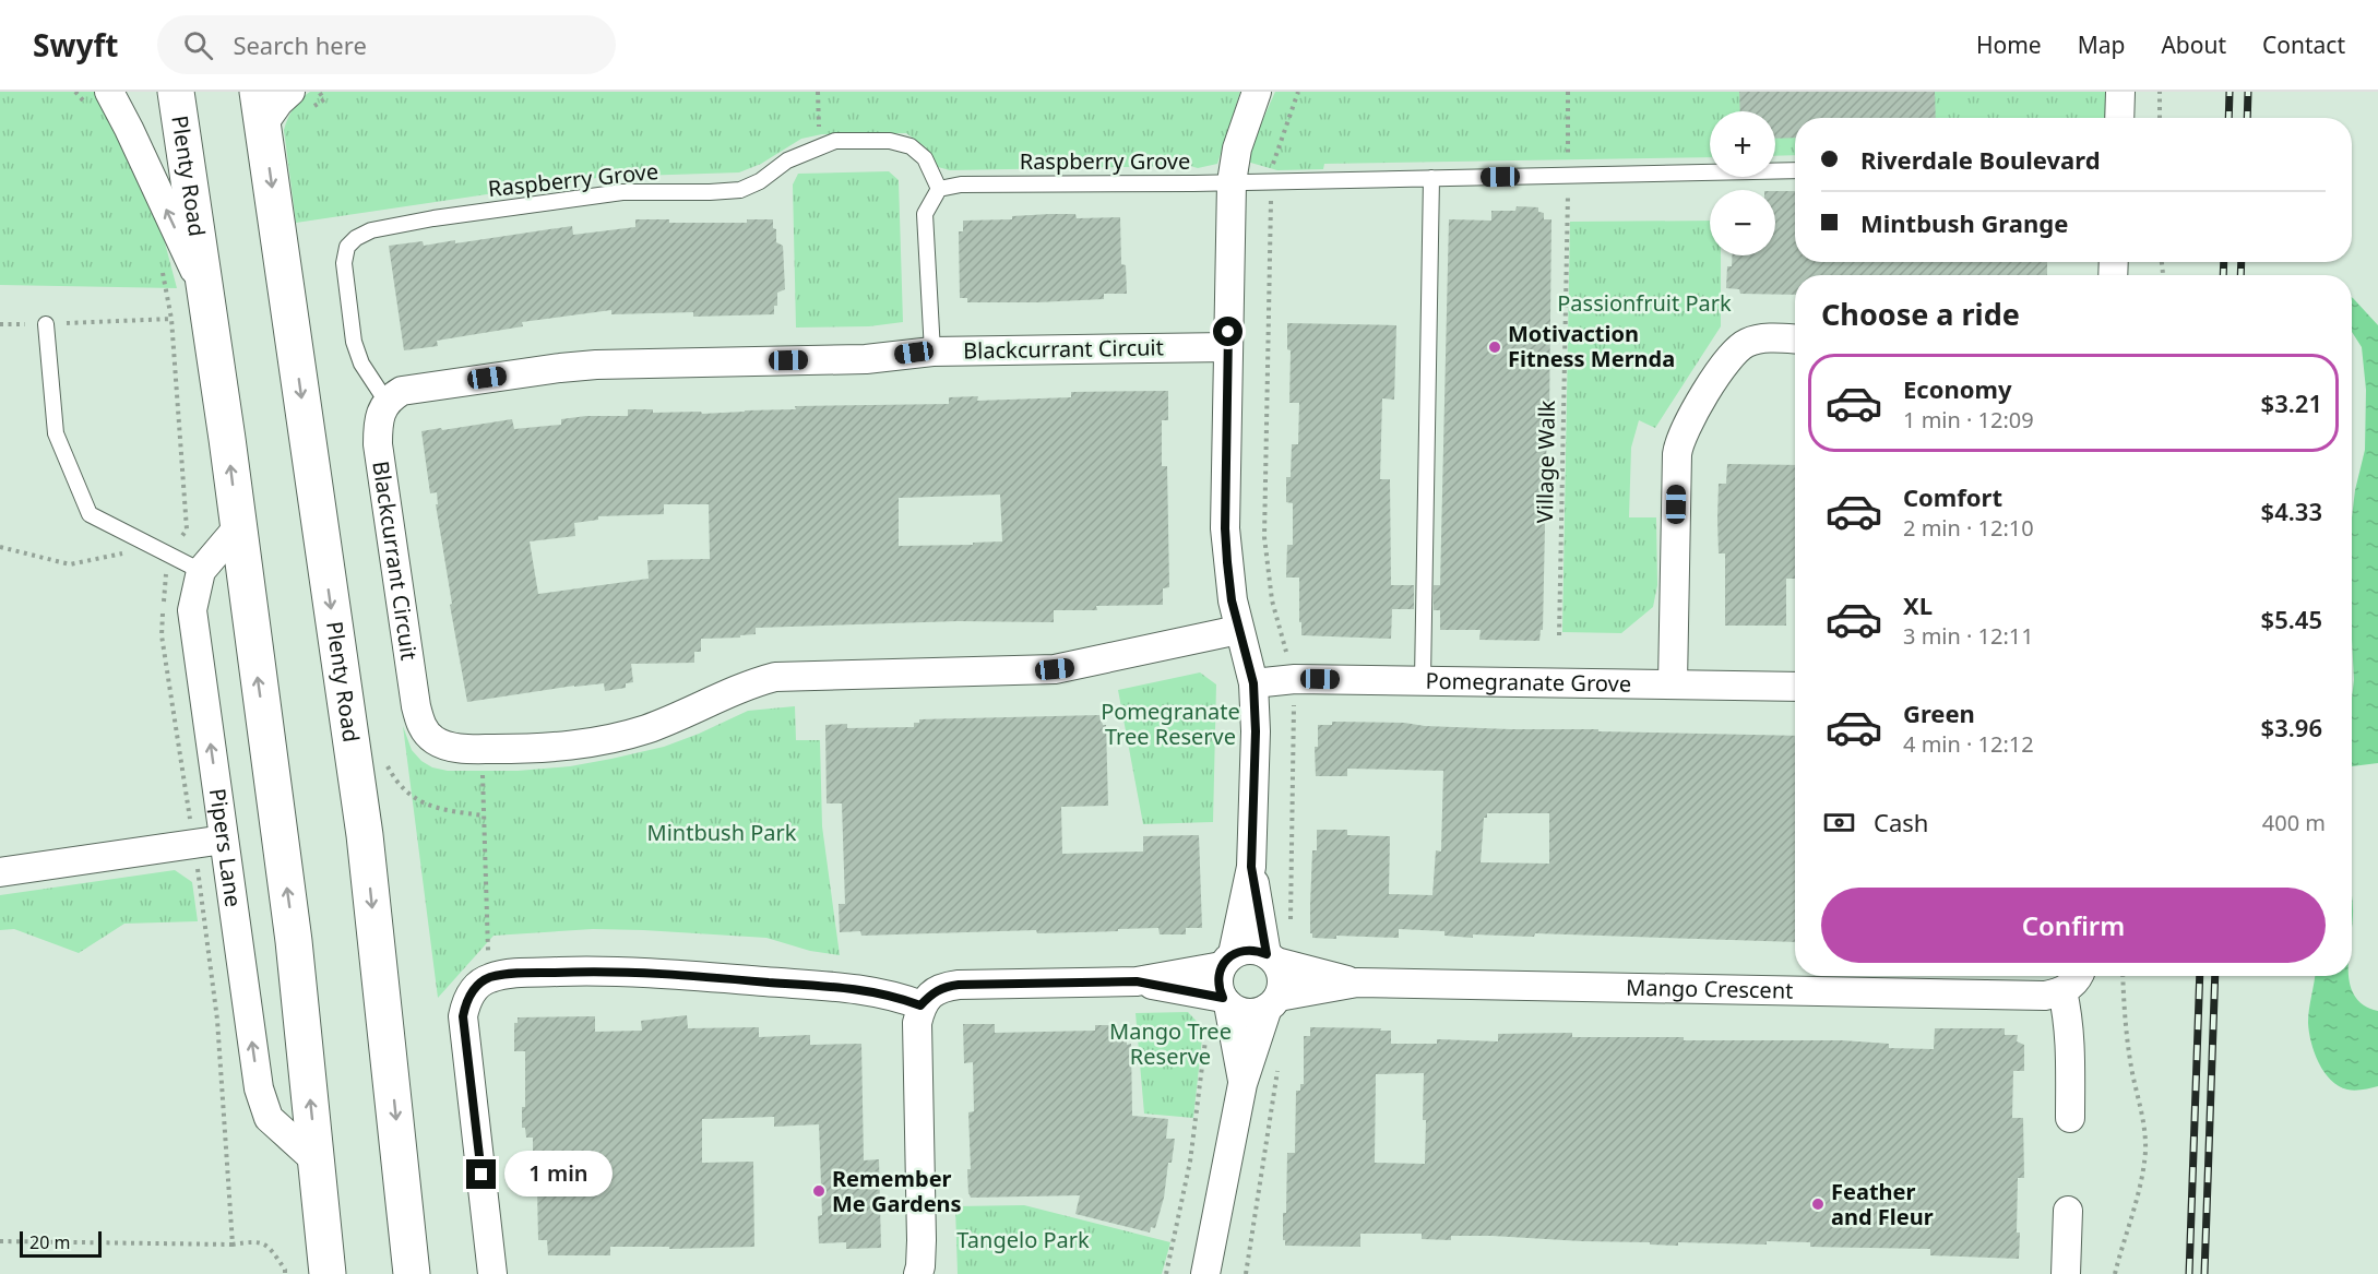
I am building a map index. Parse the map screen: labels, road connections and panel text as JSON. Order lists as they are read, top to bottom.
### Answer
{
  "streets": {
    "highway": ["Plenty Road"],
    "street": [
      "Blackcurrant Circuit",
      "Pomegranate Grove",
      "Pipers Lane",
      "Mango Crescent"
    ],
    "lane": ["Raspberry Grove"],
    "path": ["Village Walk"]
  },
  "crossings": [
    ["Raspberry Grove", "Blackcurrant Circuit"],
    ["Raspberry Grove", "Village Walk"],
    ["Plenty Road", "Pipers Lane"]
  ],
  "one_way": ["Pipers Lane"],
  "parks": [
    "Passionfruit Park",
    "Pomegranate Tree Reserve",
    "Mintbush Park",
    "Mango Tree Reserve",
    "Tangelo Park"
  ],
  "places": ["Motivaction Fitness Mernda", "Remember Me Gardens", "Feather and Fleur"],
  "scale_bar": "20 m",
  "page": {
    "header": "Swyft",
    "search": "Search here",
    "nav": [
      "Home",
      "Map",
      "About",
      "Contact"
    ],
    "map_buttons": ["+", "−"],
    "banner": ["Riverdale Boulevard", "Mintbush Grange"],
    "heading": "Choose a ride",
    "list": [
      {
        "name": "Economy",
        "note": "1 min · 12:09",
        "value": "$3.21"
      },
      {
        "name": "Comfort",
        "note": "2 min · 12:10",
        "value": "$4.33"
      },
      {
        "name": "XL",
        "note": "3 min · 12:11",
        "value": "$5.45"
      },
      {
        "name": "Green",
        "note": "4 min · 12:12",
        "value": "$3.96"
      }
    ],
    "pay": ["Cash", "400 m"],
    "buttons": "Confirm",
    "bubble": "1 min",
    "scale": "20 m"
  }
}
